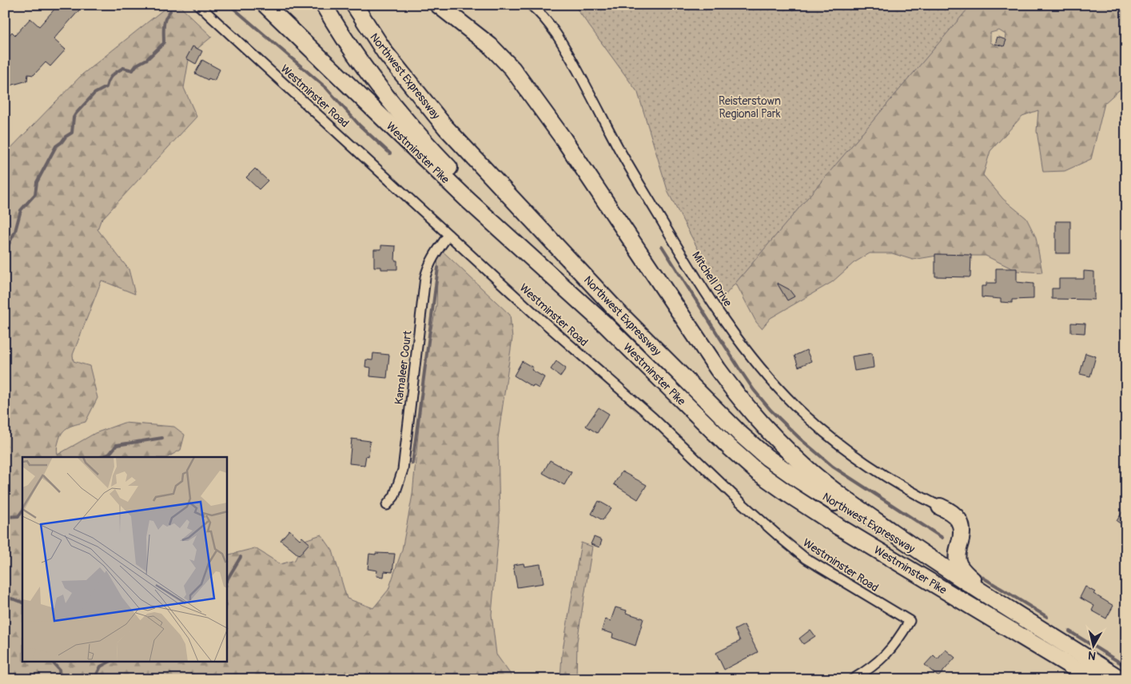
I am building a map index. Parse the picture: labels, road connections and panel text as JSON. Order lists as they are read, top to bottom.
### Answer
{
  "streets": {
    "highway": ["Northwest Expressway", "Westminster Pike"],
    "street": ["Westminster Road", "Mitchell Drive", "Kamaleer Court"]
  },
  "crossings": [
    ["Northwest Expressway", "Westminster Pike"],
    ["Westminster Road", "Kamaleer Court"]
  ],
  "parks": ["Reisterstown Regional Park"],
  "north": "bottom"
}
